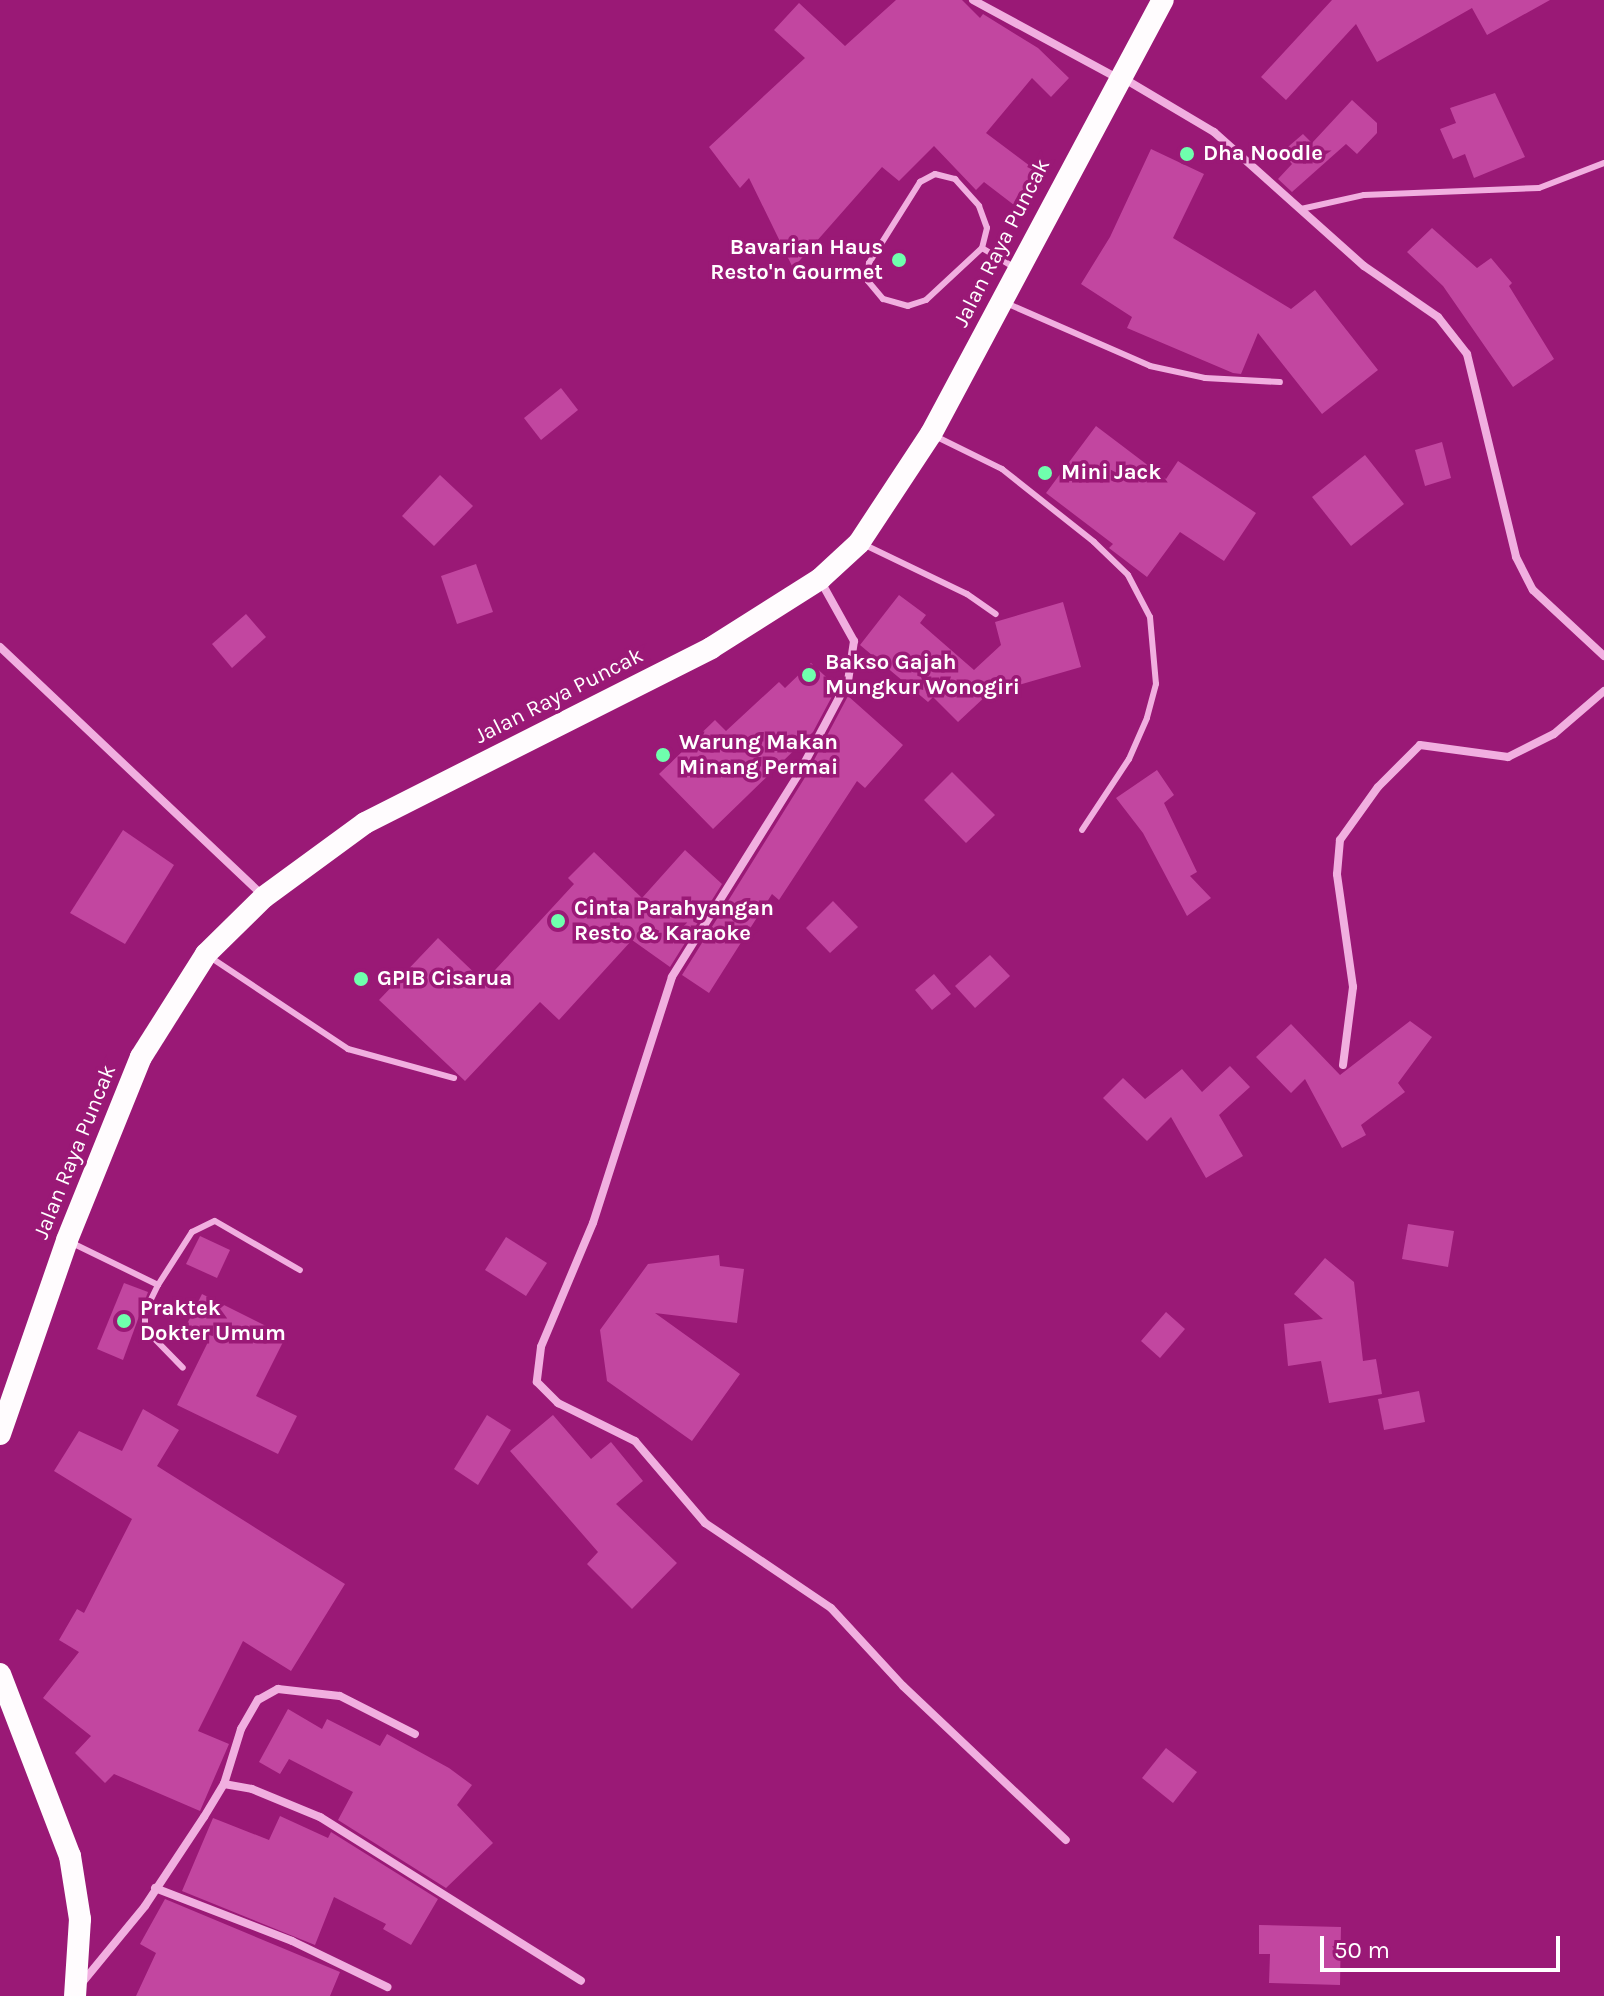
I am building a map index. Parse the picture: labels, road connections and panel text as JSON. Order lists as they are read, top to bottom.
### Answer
{
  "streets": {
    "highway": ["Jalan Raya Puncak"]
  },
  "places": [
    "Dha Noodle",
    "Bavarian Haus Resto'n Gourmet",
    "Mini Jack",
    "Bakso Gajah Mungkur Wonogiri",
    "Warung Makan Minang Permai",
    "Cinta Parahyangan Resto & Karaoke",
    "GPIB Cisarua",
    "Praktek Dokter Umum"
  ],
  "scale_bar": "50 m"
}
